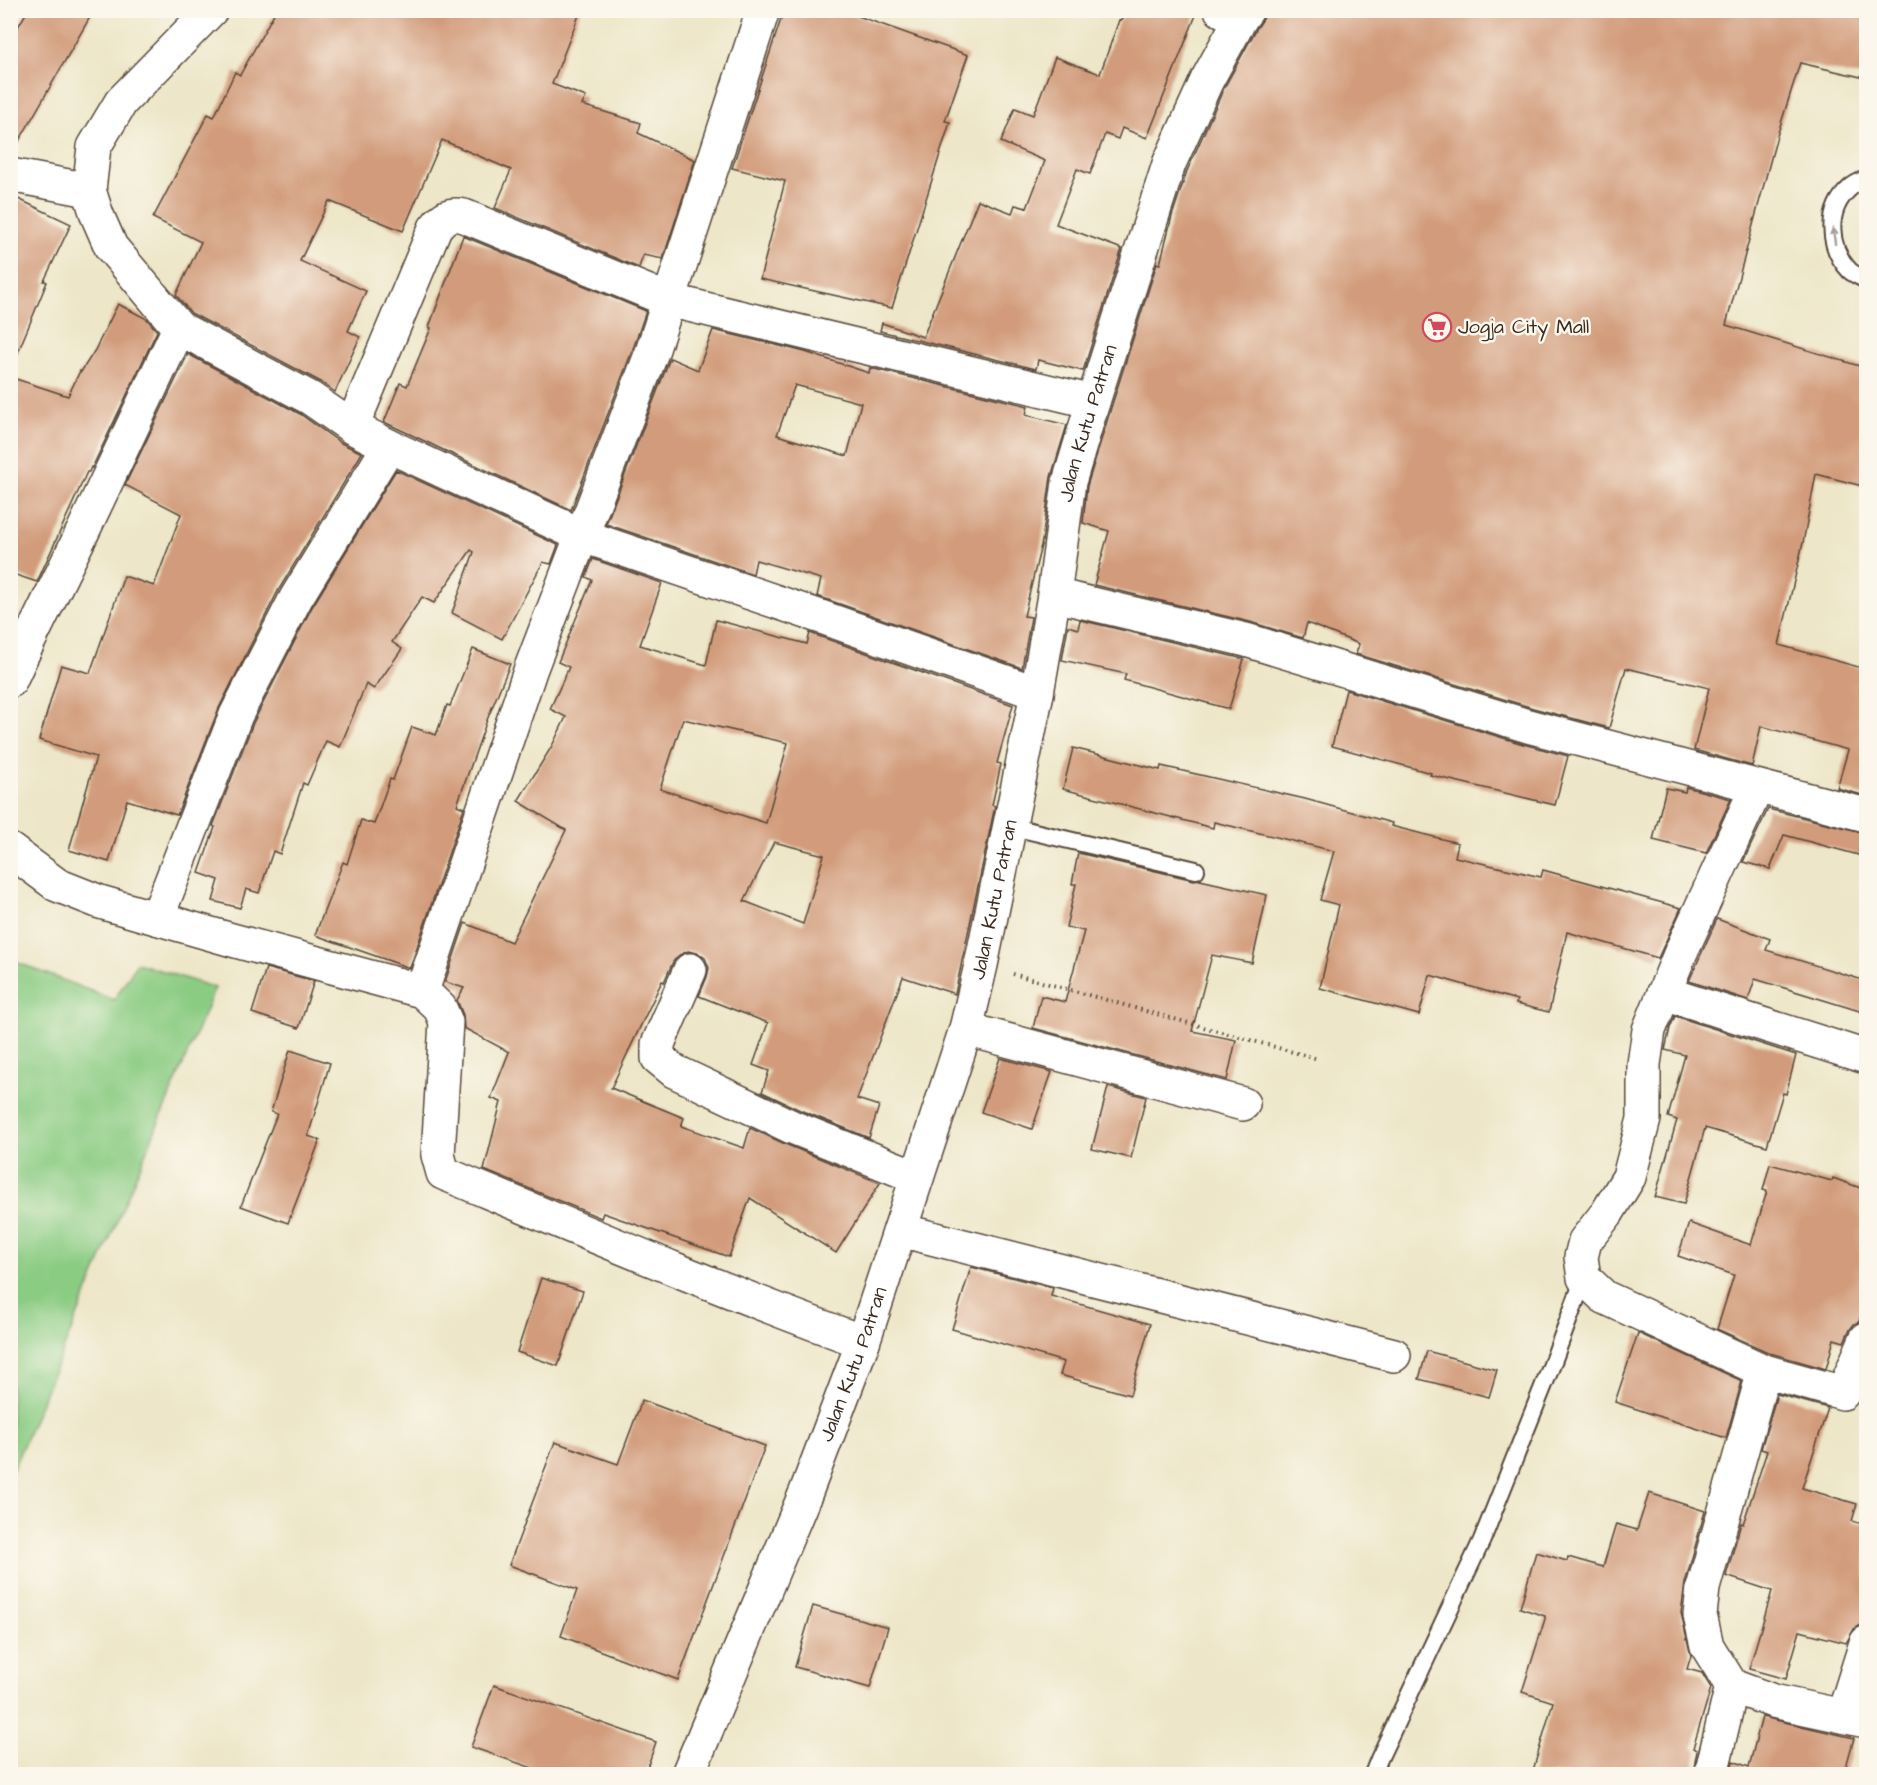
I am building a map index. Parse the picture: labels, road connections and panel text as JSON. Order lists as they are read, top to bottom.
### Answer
{
  "streets": {
    "street": ["Jalan Kutu Patran"]
  },
  "places": {
    "supermarket": ["Jogja City Mall"]
  }
}
